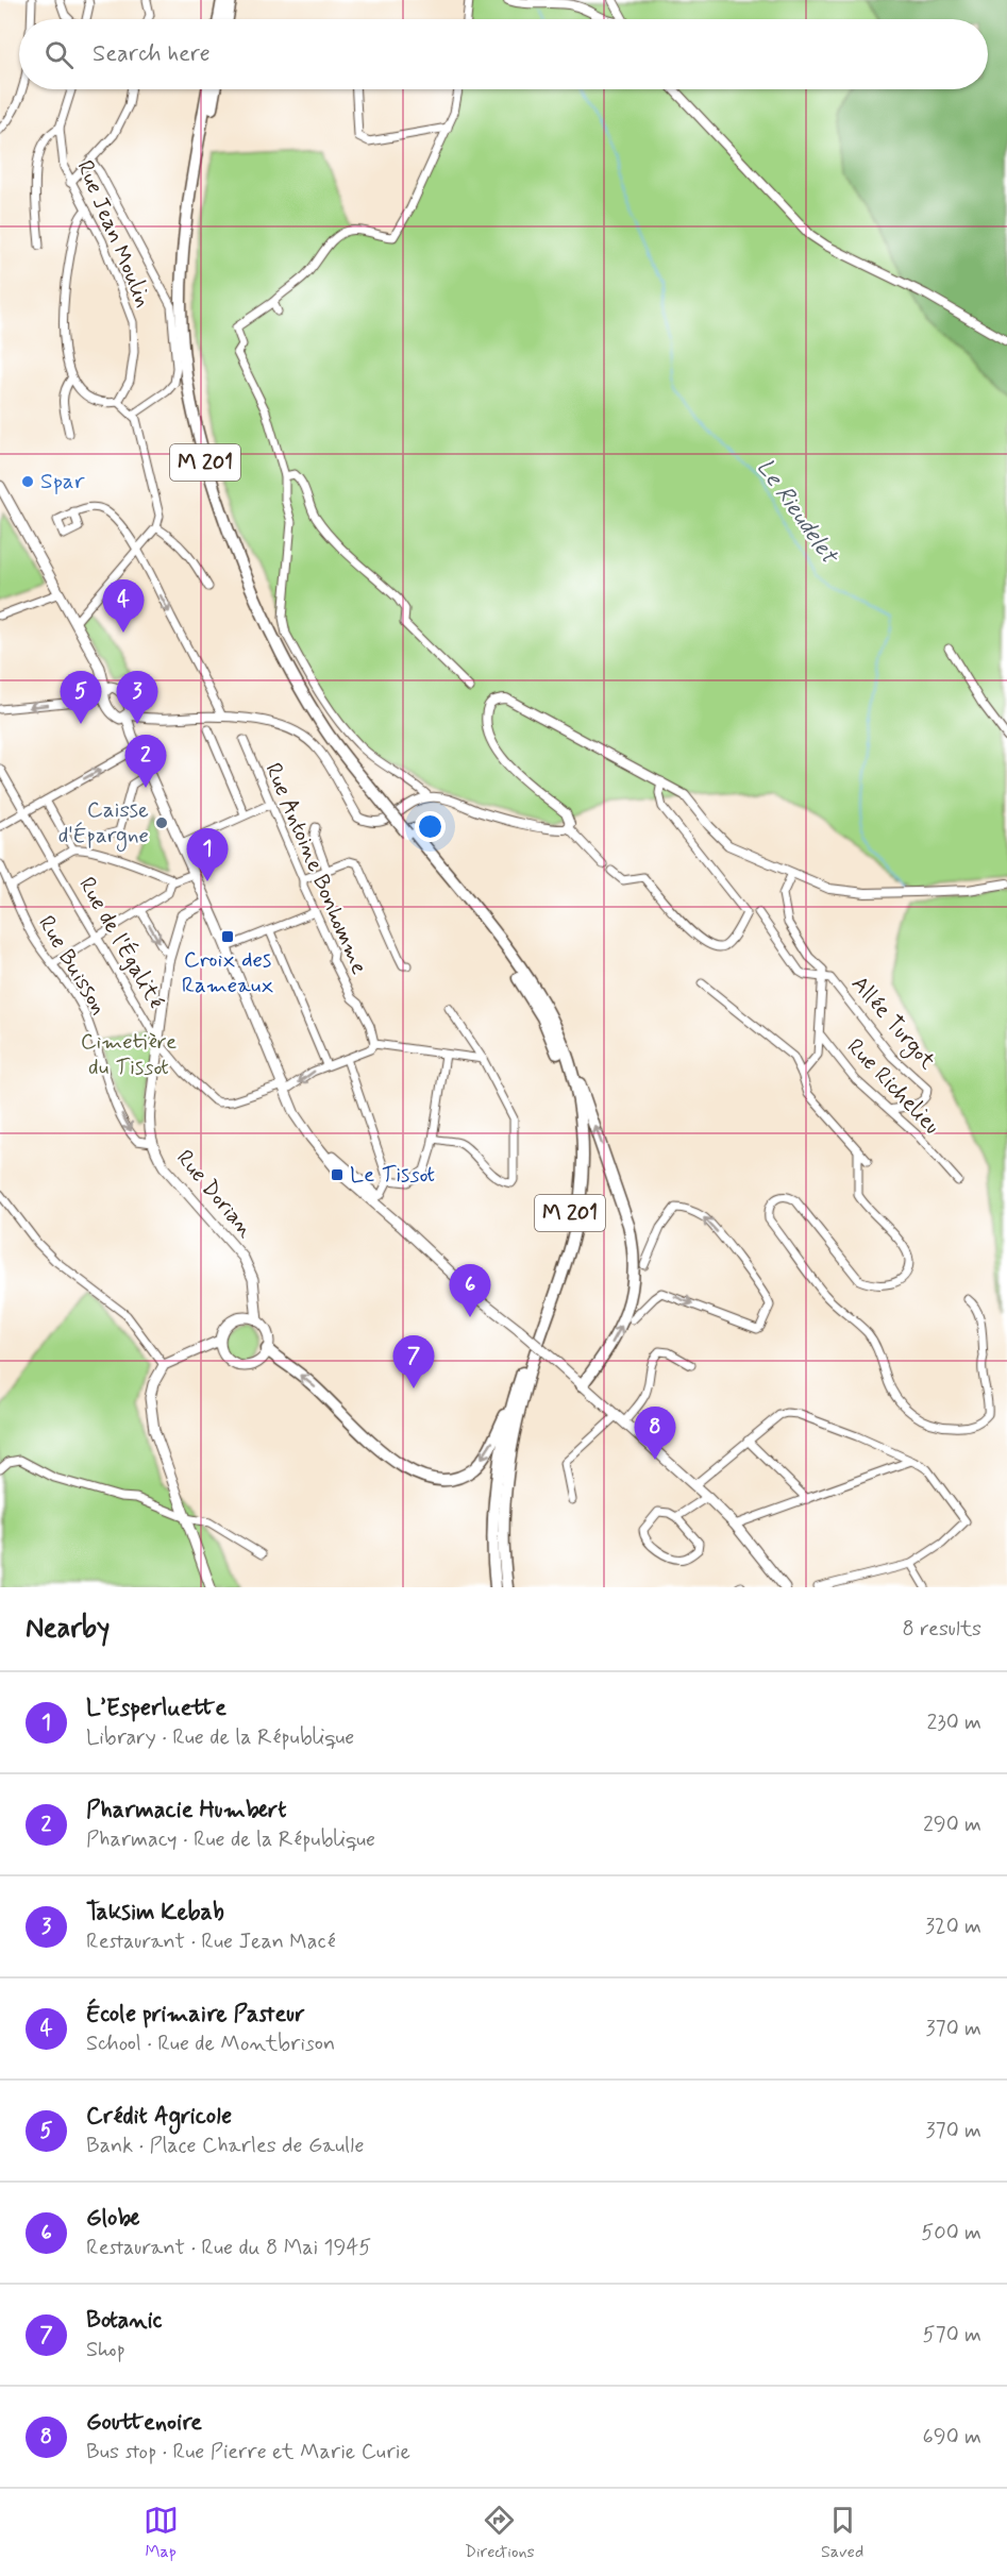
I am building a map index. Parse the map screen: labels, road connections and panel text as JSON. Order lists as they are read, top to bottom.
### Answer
{
  "streets": {
    "highway": ["M 201"],
    "main road": ["Rue Dorian"],
    "street": [
      "Rue Jean Moulin",
      "Rue Antoine Bonhomme",
      "Rue de l'Égalité",
      "Rue Buisson",
      "Allée Turgot",
      "Rue Richelieu"
    ]
  },
  "crossings": [
    ["Rue de l'Égalité", "Rue Dorian"],
    ["Rue Buisson", "Rue Dorian"],
    ["Allée Turgot", "Rue Richelieu"]
  ],
  "one_way": ["Rue Buisson"],
  "water": ["Le Rieudelet"],
  "parks": ["Cimetière du Tissot"],
  "places": {
    "other": ["Spar", "Caisse d'Épargne"],
    "transit": ["Croix des Rameaux", "Le Tissot"]
  },
  "page": {
    "search": "Search here",
    "pins": [
      "4",
      "3",
      "5",
      "2",
      "1",
      "6",
      "7",
      "8"
    ],
    "heading": ["Nearby", "8 results"],
    "list": [
      {
        "mark": "1",
        "name": "L’Esperluette",
        "note": "Library · Rue de la République",
        "value": "230 m"
      },
      {
        "mark": "2",
        "name": "Pharmacie Humbert",
        "note": "Pharmacy · Rue de la République",
        "value": "290 m"
      },
      {
        "mark": "3",
        "name": "Taksim Kebab",
        "note": "Restaurant · Rue Jean Macé",
        "value": "320 m"
      },
      {
        "mark": "4",
        "name": "École primaire Pasteur",
        "note": "School · Rue de Montbrison",
        "value": "370 m"
      },
      {
        "mark": "5",
        "name": "Crédit Agricole",
        "note": "Bank · Place Charles de Gaulle",
        "value": "370 m"
      },
      {
        "mark": "6",
        "name": "Globe",
        "note": "Restaurant · Rue du 8 Mai 1945",
        "value": "500 m"
      },
      {
        "mark": "7",
        "name": "Botanic",
        "note": "Shop",
        "value": "570 m"
      },
      {
        "mark": "8",
        "name": "Gouttenoire",
        "note": "Bus stop · Rue Pierre et Marie Curie",
        "value": "690 m"
      }
    ],
    "nav": ["Map", "Directions", "Saved"]
  }
}
